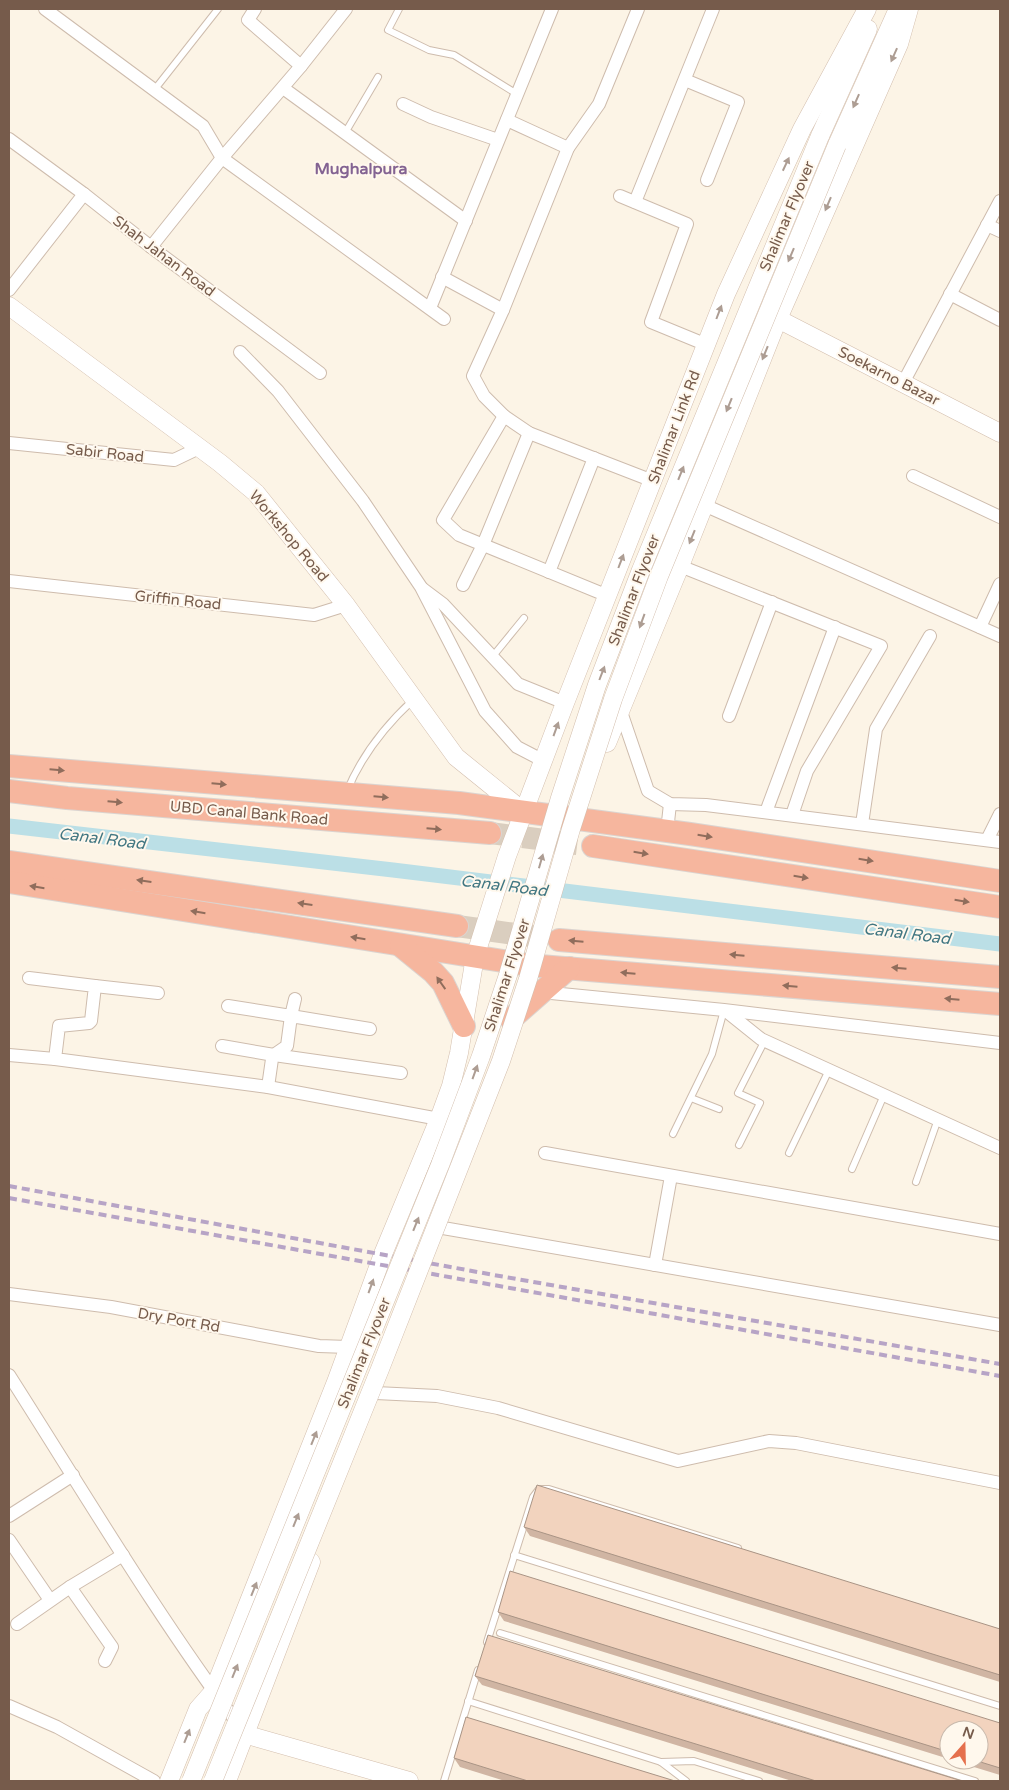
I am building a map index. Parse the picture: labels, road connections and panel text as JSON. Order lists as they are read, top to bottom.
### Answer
{
  "streets": {
    "highway": ["UBD Canal Bank Road"],
    "main road": [
      "Shalimar Flyover",
      "Soekarno Bazar",
      "Shalimar Link Rd",
      "Workshop Road"
    ],
    "street": [
      "Shah Jahan Road",
      "Sabir Road",
      "Griffin Road",
      "Dry Port Rd"
    ]
  },
  "crossings": [
    ["Shalimar Link Rd", "Workshop Road"],
    ["Shalimar Link Rd", "Dry Port Rd"],
    ["Sabir Road", "Workshop Road"],
    ["Workshop Road", "Griffin Road"]
  ],
  "districts": ["Mughalpura"],
  "water": ["Canal Road"],
  "north": "top"
}
